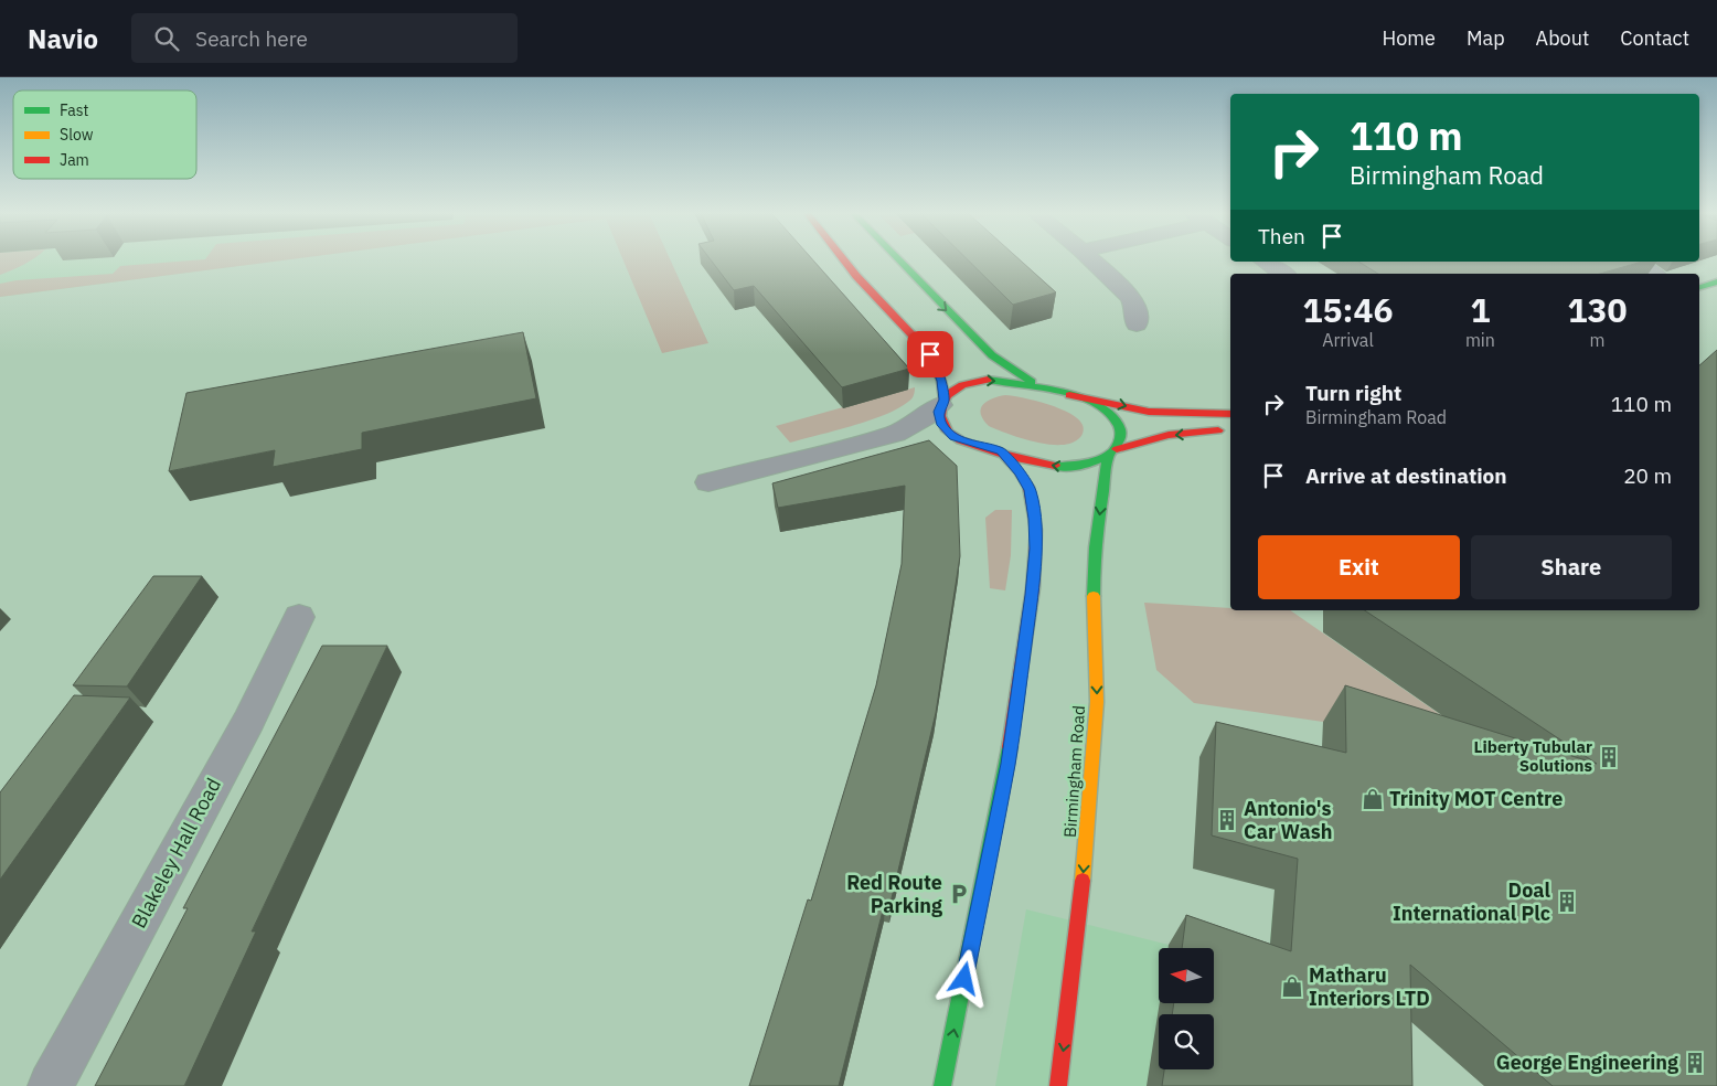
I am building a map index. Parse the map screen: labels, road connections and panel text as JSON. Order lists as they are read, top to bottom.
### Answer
{
  "streets": {
    "main road": ["Birmingham Road"],
    "street": ["Blakeley Hall Road"]
  },
  "places": {
    "building": [
      "Liberty Tubular Solutions",
      "Antonio's Car Wash",
      "Doal International Plc",
      "George Engineering"
    ],
    "shop": ["Trinity MOT Centre", "Matharu Interiors LTD"],
    "parking": ["Red Route Parking"]
  },
  "legend": ["Fast", "Slow", "Jam"],
  "north": "left",
  "page": {
    "header": "Navio",
    "search": "Search here",
    "nav": [
      "Home",
      "Map",
      "About",
      "Contact"
    ],
    "turn": ["110 m", "Birmingham Road"],
    "then": "Then",
    "eta": [
      "15:46",
      "Arrival",
      "1",
      "min",
      "130",
      "m"
    ],
    "list": [
      {
        "name": "Turn right",
        "note": "Birmingham Road",
        "value": "110 m"
      },
      {
        "name": "Arrive at destination",
        "value": "20 m"
      }
    ],
    "buttons": ["Exit", "Share"]
  }
}
